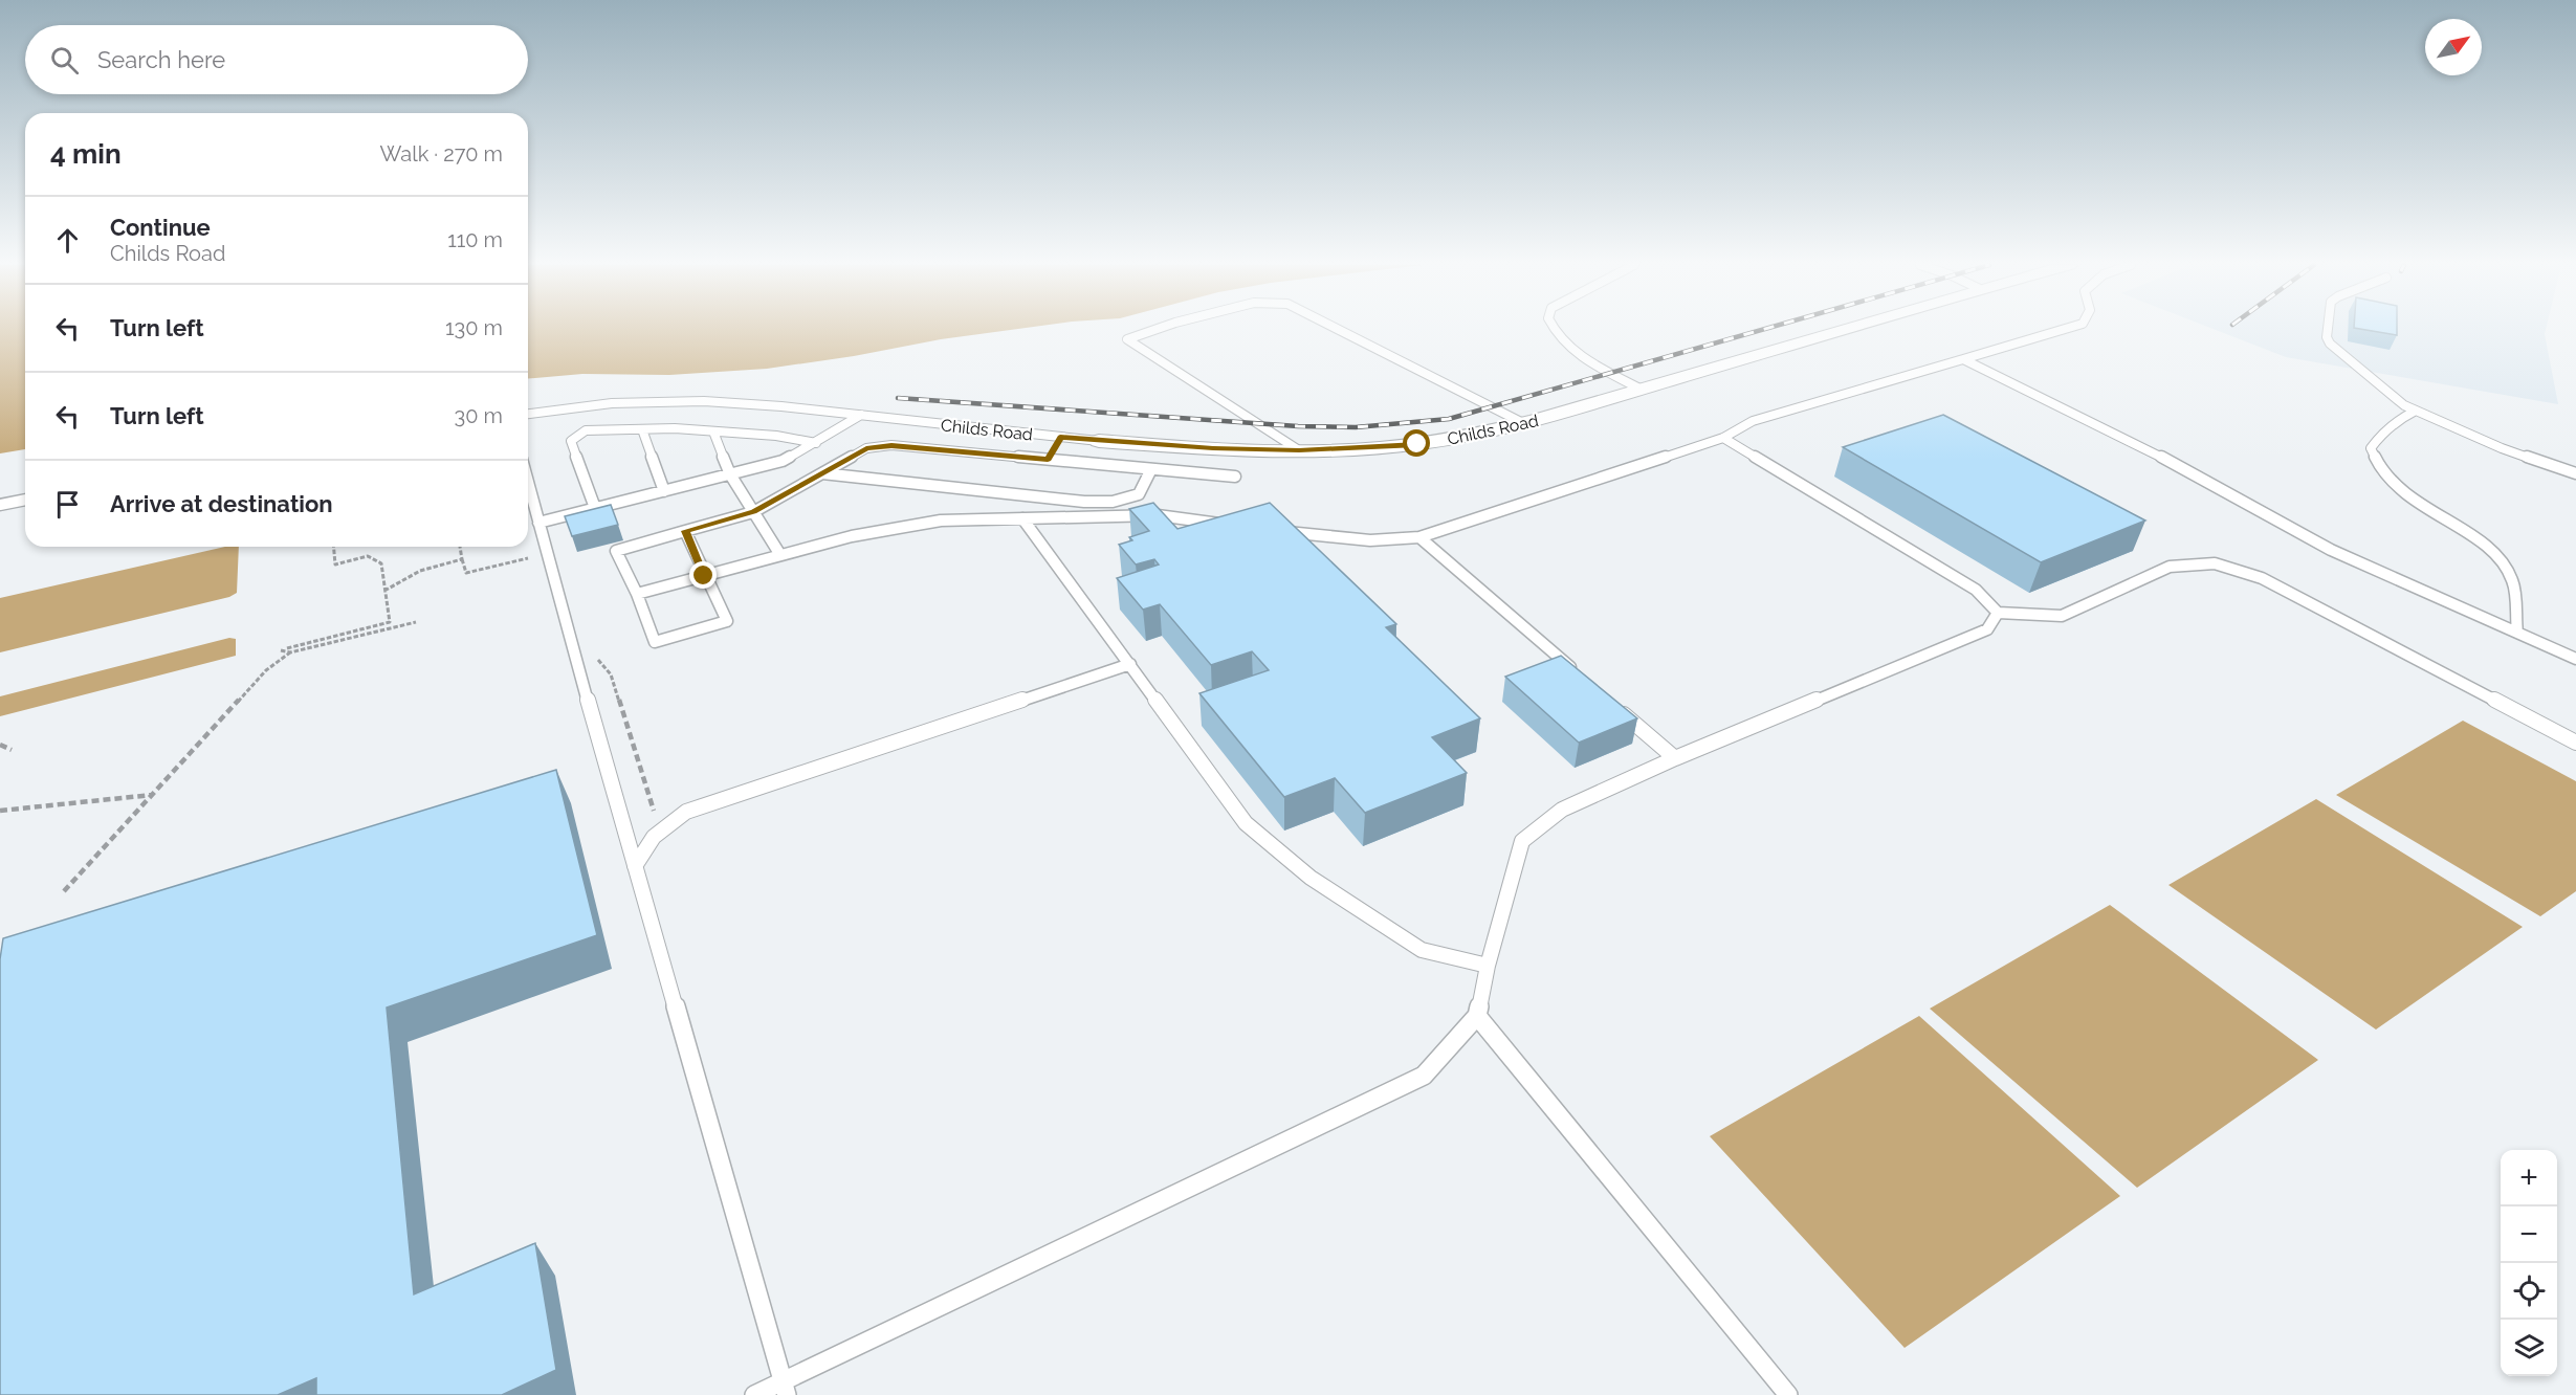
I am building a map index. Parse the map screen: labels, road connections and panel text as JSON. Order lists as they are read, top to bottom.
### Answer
{
  "streets": {
    "street": ["Childs Road"]
  },
  "north": "top right",
  "page": {
    "search": "Search here",
    "heading": ["4 min", "Walk · 270 m"],
    "list": [
      ["Continue", "Childs Road", "110 m"],
      ["Turn left", "130 m"],
      ["Turn left", "30 m"],
      "Arrive at destination"
    ],
    "map_buttons": ["+", "−"]
  }
}
